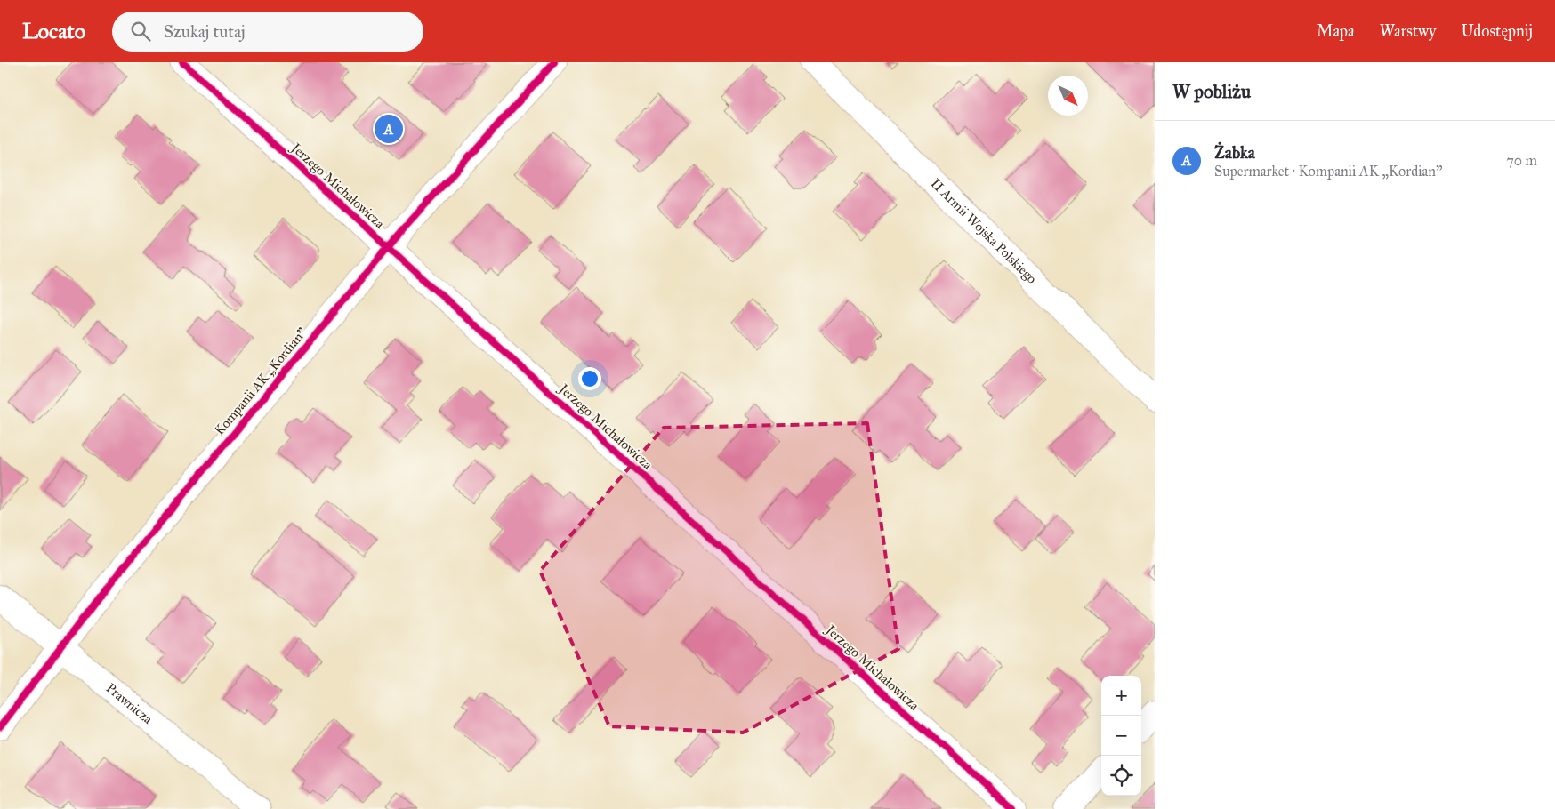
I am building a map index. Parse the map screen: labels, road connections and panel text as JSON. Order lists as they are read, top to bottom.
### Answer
{
  "streets": {
    "street": [
      "Jerzego Michałowicza",
      "II Armii Wojska Polskiego",
      "Kompanii AK „Kordian”",
      "Prawnicza"
    ]
  },
  "crossings": [
    ["Jerzego Michałowicza", "Kompanii AK „Kordian”"],
    ["Kompanii AK „Kordian”", "Prawnicza"]
  ],
  "north": "bottom right",
  "page": {
    "header": "Locato",
    "search": "Szukaj tutaj",
    "nav": ["Mapa", "Warstwy", "Udostępnij"],
    "heading": "W pobliżu",
    "pins": "A",
    "list": [
      {
        "mark": "A",
        "name": "Żabka",
        "note": "Supermarket · Kompanii AK „Kordian”",
        "value": "70 m"
      }
    ],
    "map_buttons": ["+", "−"]
  }
}
